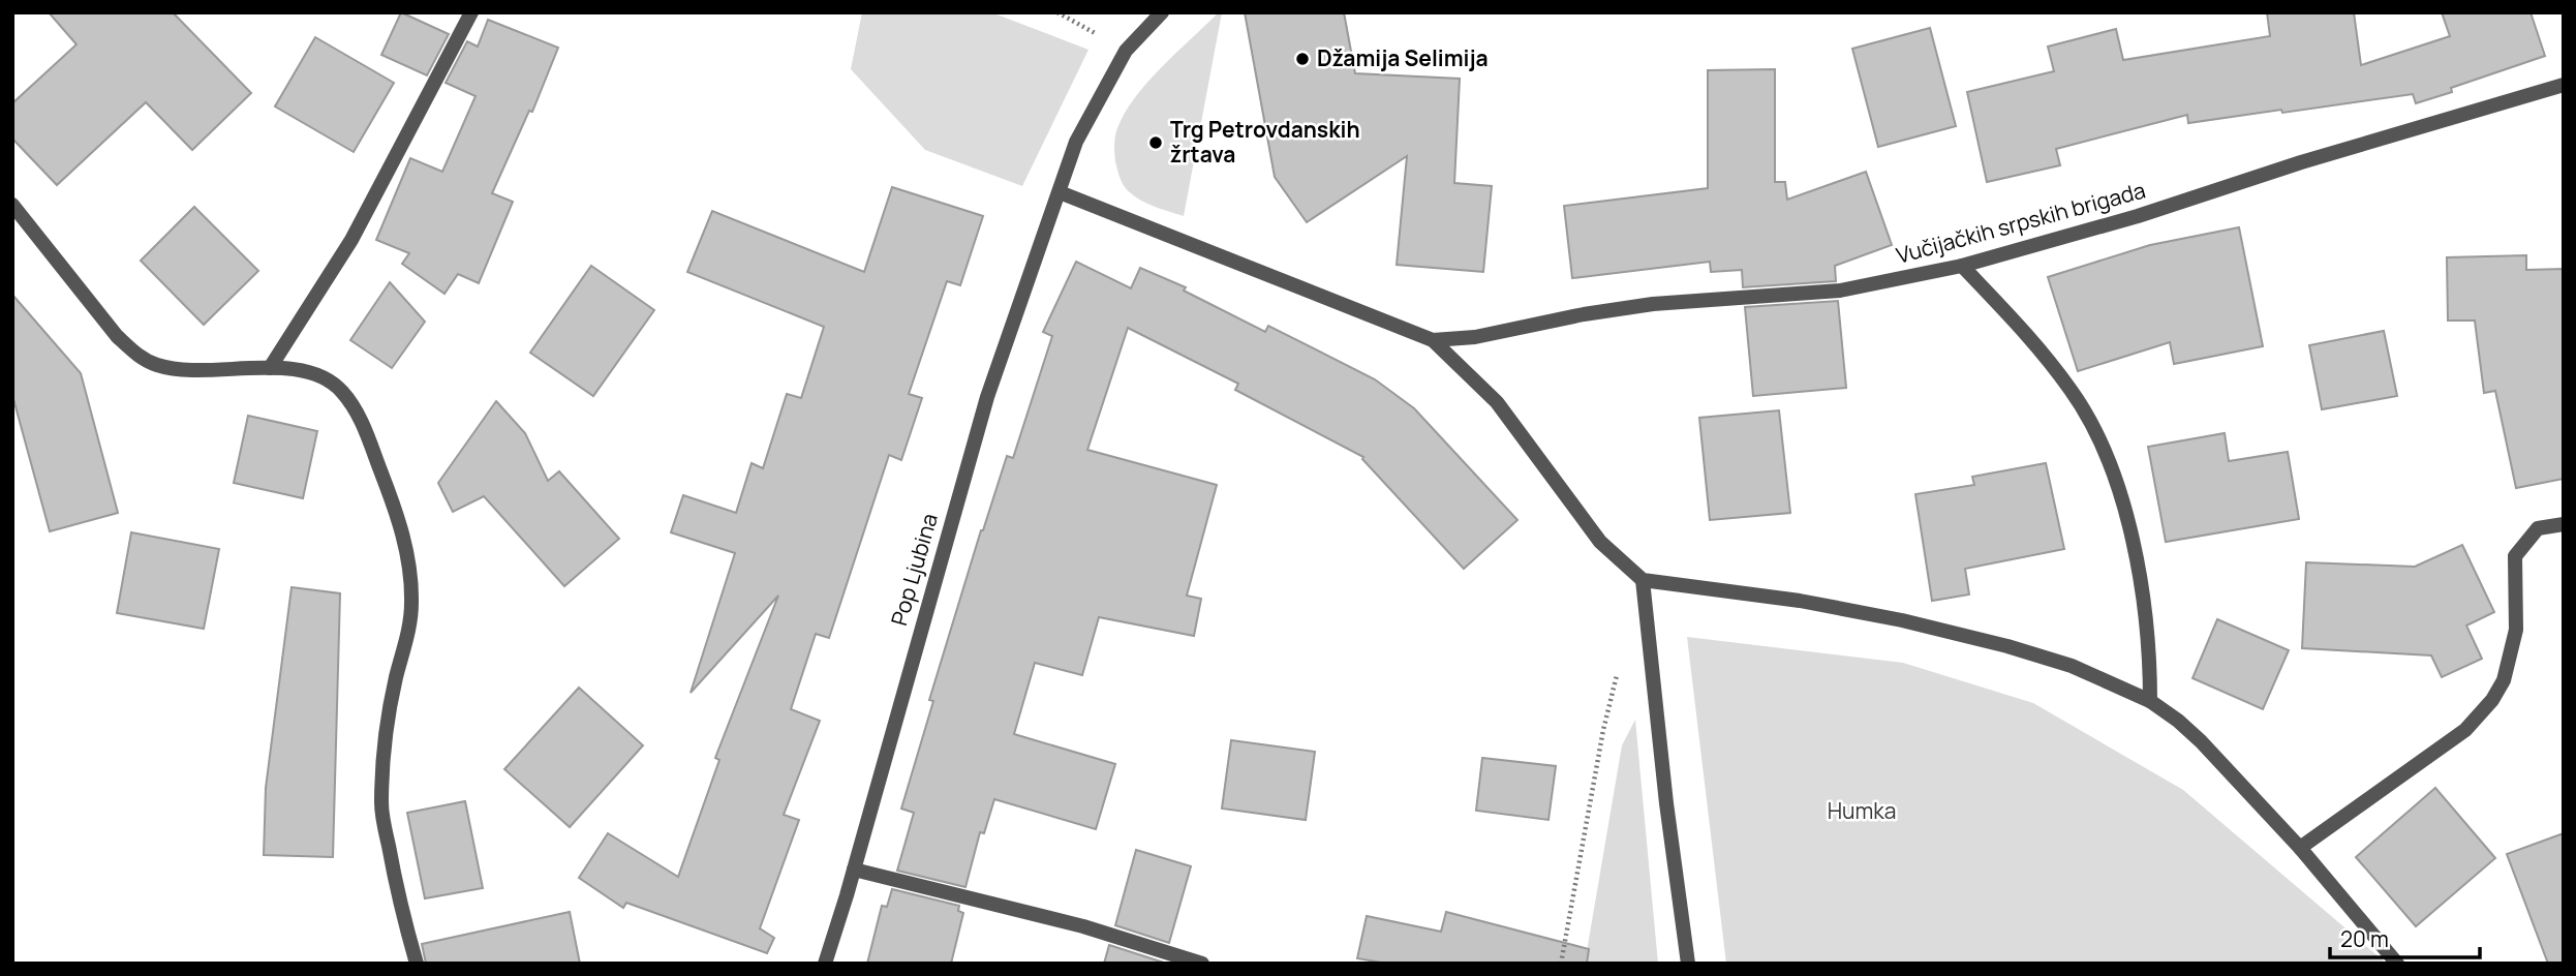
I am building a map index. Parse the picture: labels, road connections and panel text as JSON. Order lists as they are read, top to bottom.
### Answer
{
  "streets": {
    "street": ["Vučijačkih srpskih brigada", "Pop Ljubina"]
  },
  "parks": ["Humka"],
  "places": ["Džamija Selimija", "Trg Petrovdanskih žrtava"],
  "scale_bar": "20 m"
}
